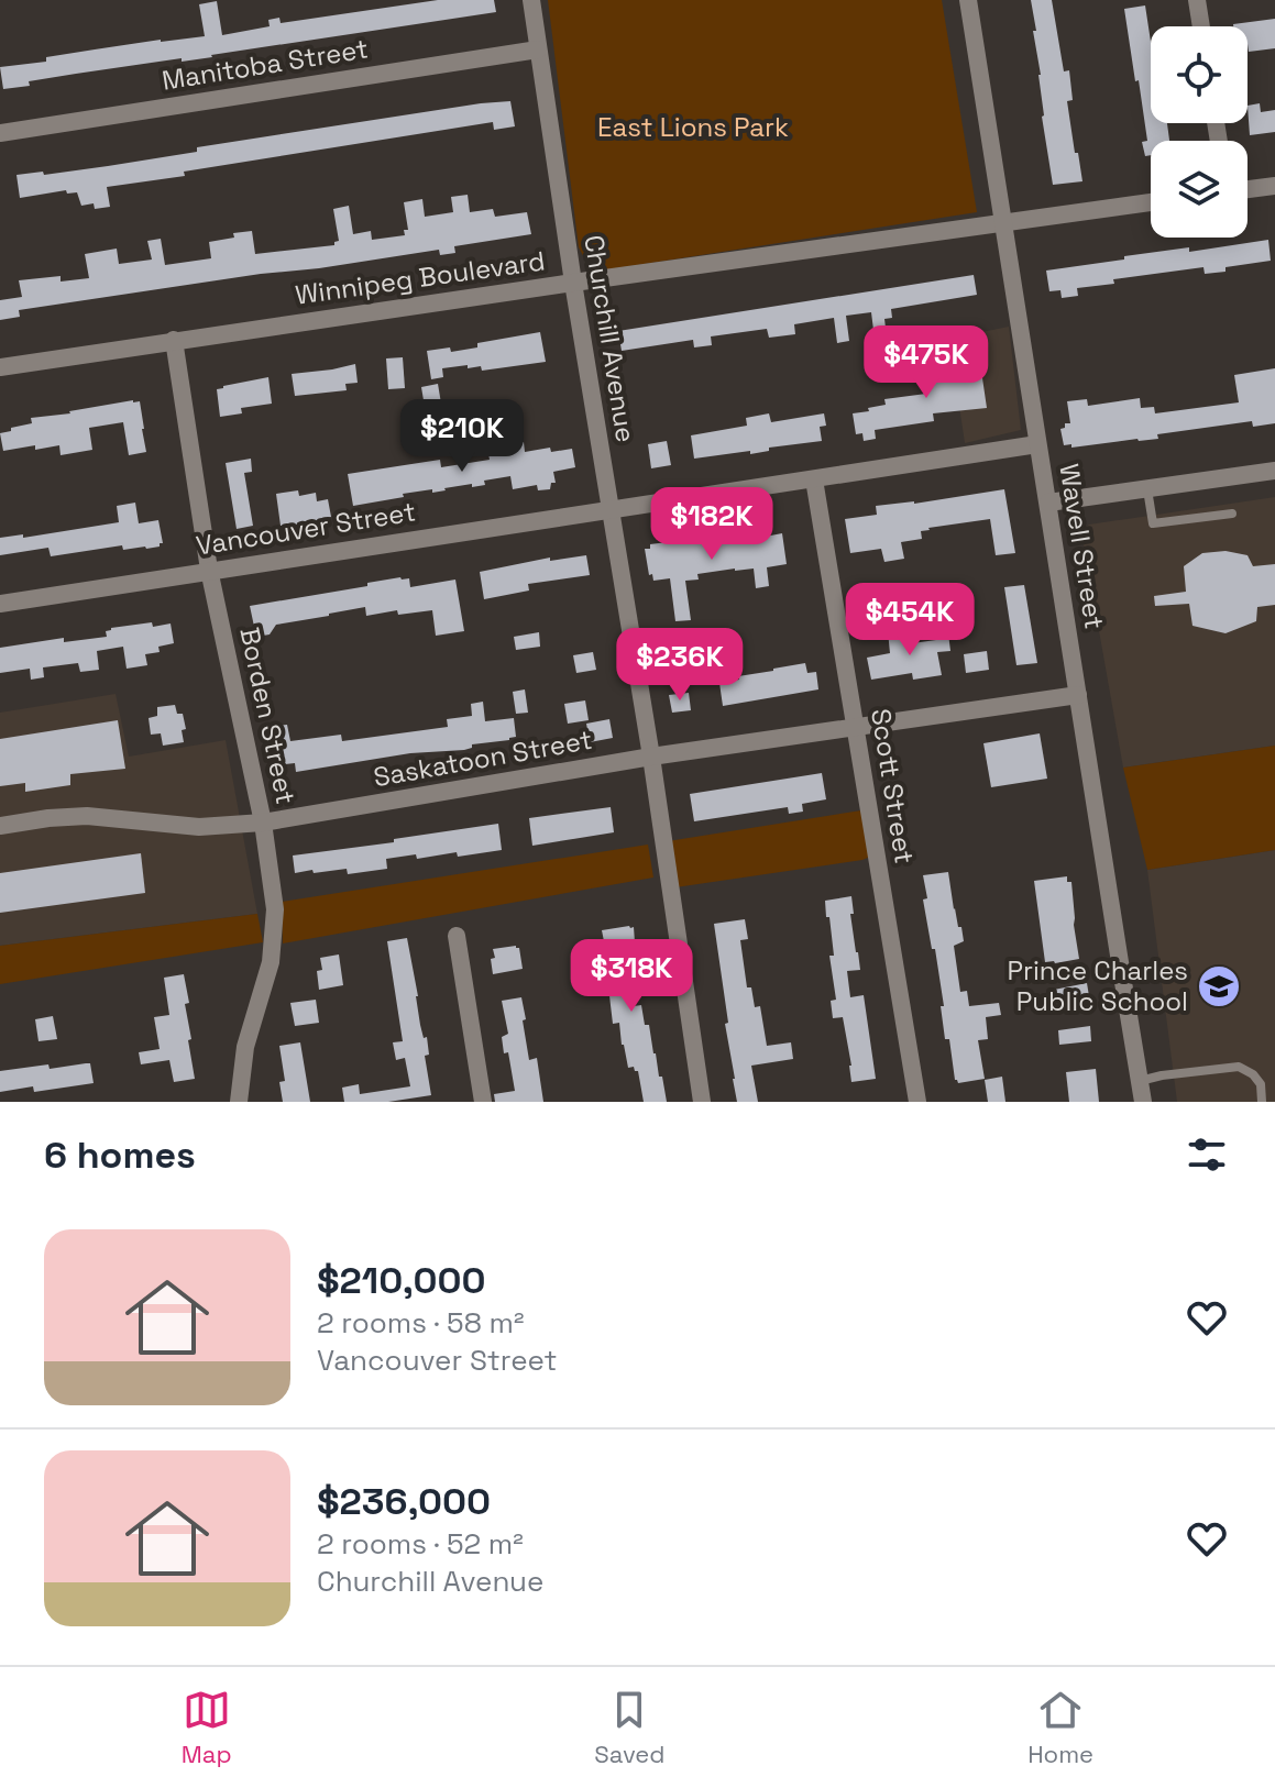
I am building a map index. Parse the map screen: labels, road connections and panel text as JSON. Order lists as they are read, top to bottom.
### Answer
{
  "streets": {
    "street": [
      "Manitoba Street",
      "Winnipeg Boulevard",
      "Churchill Avenue",
      "Vancouver Street",
      "Wavell Street",
      "Borden Street",
      "Saskatoon Street",
      "Scott Street"
    ]
  },
  "crossings": [
    ["Manitoba Street", "Churchill Avenue"],
    ["Winnipeg Boulevard", "Churchill Avenue"],
    ["Winnipeg Boulevard", "Wavell Street"],
    ["Winnipeg Boulevard", "Borden Street"],
    ["Churchill Avenue", "Vancouver Street"],
    ["Churchill Avenue", "Saskatoon Street"],
    ["Vancouver Street", "Wavell Street"],
    ["Vancouver Street", "Borden Street"],
    ["Vancouver Street", "Scott Street"],
    ["Wavell Street", "Saskatoon Street"],
    ["Borden Street", "Saskatoon Street"],
    ["Saskatoon Street", "Scott Street"]
  ],
  "parks": ["East Lions Park"],
  "places": {
    "school or university": ["Prince Charles Public School"]
  },
  "page": {
    "price": [
      "$475K",
      "$210K",
      "$182K",
      "$454K",
      "$236K",
      "$318K"
    ],
    "heading": "6 homes",
    "list": [
      {
        "name": "$210,000",
        "note": "2 rooms · 58 m² · Vancouver Street"
      },
      {
        "name": "$236,000",
        "note": "2 rooms · 52 m² · Churchill Avenue"
      }
    ],
    "tabs": ["Map", "Saved", "Home"]
  }
}
